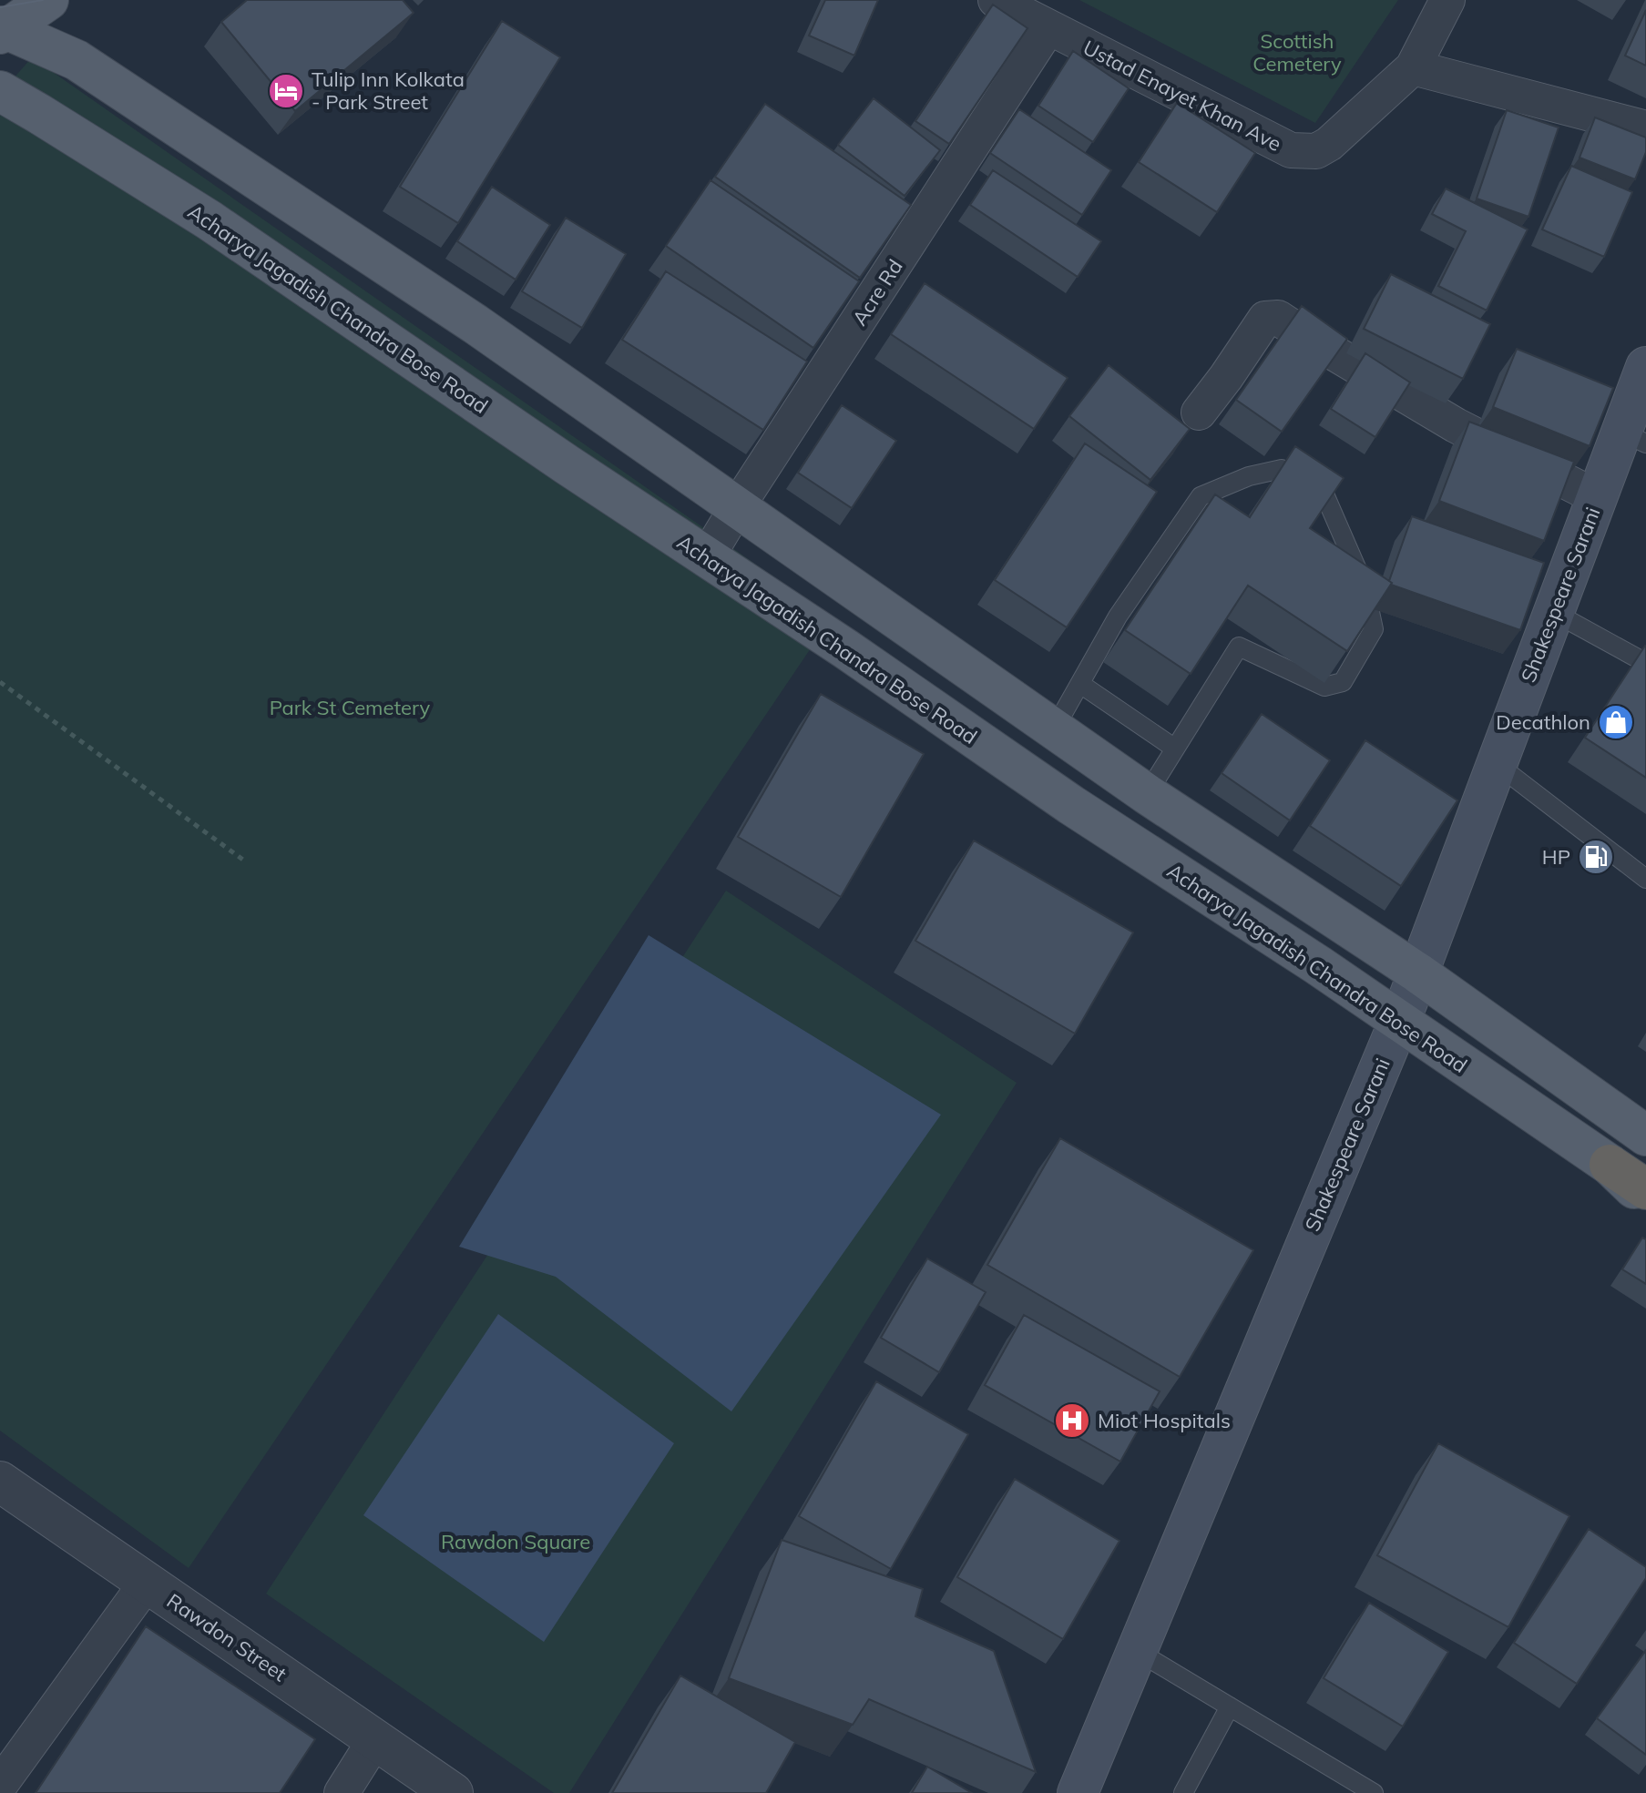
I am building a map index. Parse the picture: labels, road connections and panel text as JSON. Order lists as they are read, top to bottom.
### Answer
{
  "streets": {
    "main road": ["Acharya Jagadish Chandra Bose Road", "Shakespeare Sarani"],
    "street": ["Ustad Enayet Khan Ave", "Acre Rd", "Rawdon Street"]
  },
  "crossings": [
    ["Ustad Enayet Khan Ave", "Acre Rd"],
    ["Acre Rd", "Acharya Jagadish Chandra Bose Road"],
    ["Acharya Jagadish Chandra Bose Road", "Shakespeare Sarani"]
  ],
  "parks": ["Scottish Cemetery", "Park St Cemetery", "Rawdon Square"],
  "places": {
    "hotel": ["Tulip Inn Kolkata - Park Street"],
    "shop": ["Decathlon"],
    "fuel station": ["HP"],
    "hospital": ["Miot Hospitals"]
  }
}
